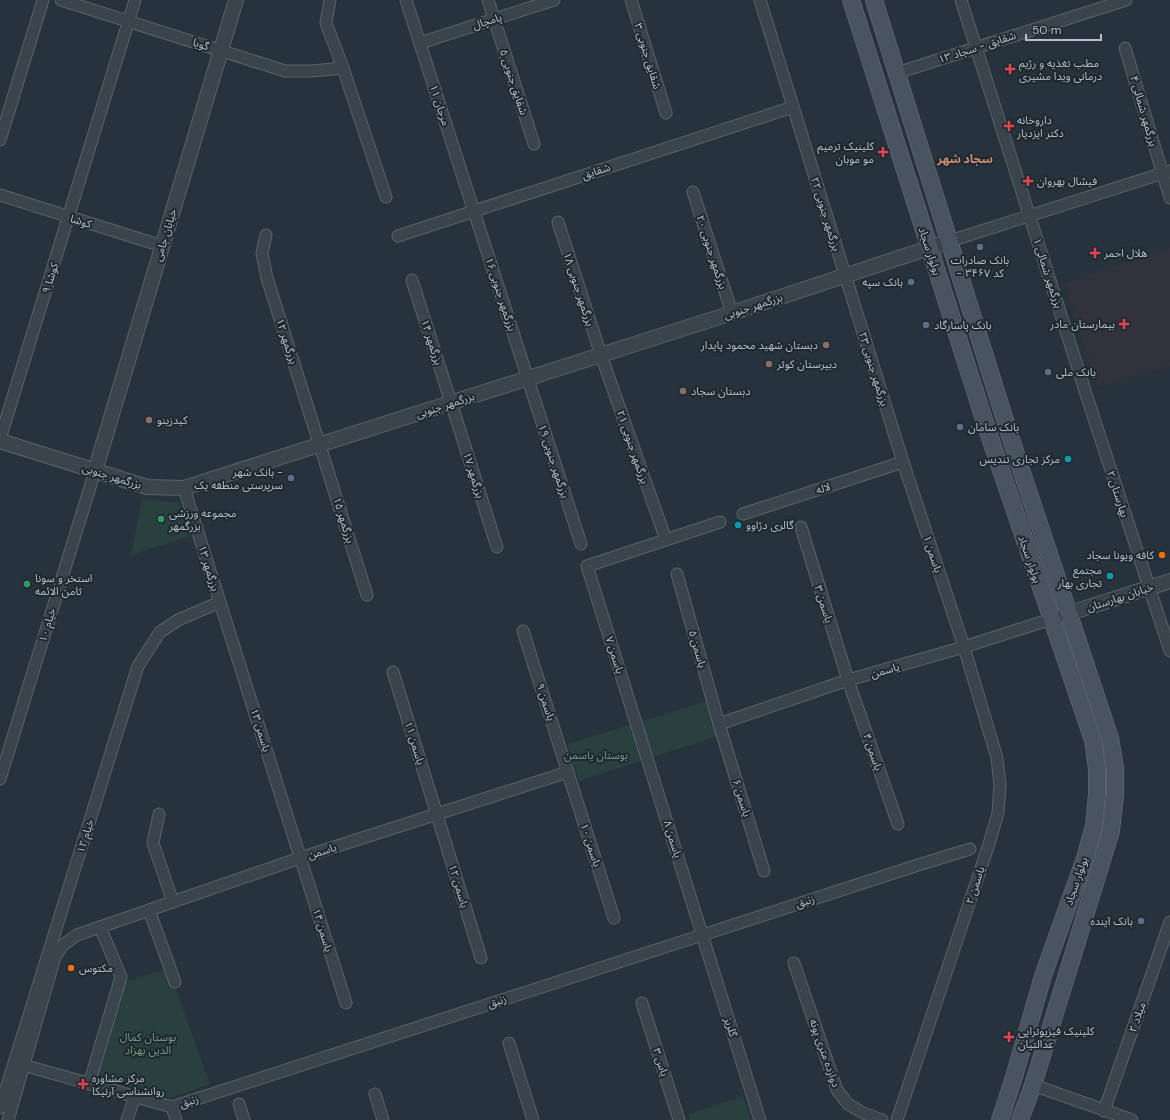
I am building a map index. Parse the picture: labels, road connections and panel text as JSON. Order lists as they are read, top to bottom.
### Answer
{
  "streets": {
    "main road": ["بولوار سجاد"],
    "street": [
      "پامچال",
      "گویا",
      "شقایق - سجاد ۱۳",
      "شقایق جنوبی ۳",
      "شقایق جنوبی ۵",
      "مرجان ۱۱",
      "بزرگمهر شمالی ۴",
      "شقایق",
      "بزرگمهر جنوبی ۲۲",
      "کوشا",
      "خیابان جامی",
      "بزرگمهر جنوبی ۲۰",
      "بزرگمهر شمالی ۱",
      "کوشا ۹",
      "بزرگمهر جنوبی ۱۸",
      "بزرگمهر جنوبی ۱۶",
      "بزرگمهر جنوبی",
      "بزرگمهر ۱۲",
      "بزرگمهر ۱۴",
      "بزرگمهر جنوبی ۲۳",
      "بزرگمهر جنوبی ۲۱",
      "بزرگمهر جنوبی ۱۹",
      "بزرگمهر ۱۷",
      "لاله",
      "بهارستان ۲",
      "بزرگمهر ۱۵",
      "یاسمن ۱",
      "بزرگمهر ۱۳",
      "خیابان بهارستان",
      "یاسمن ۳",
      "خیام ۱۰",
      "یاسمن ۵",
      "یاسمن ۷",
      "یاسمن",
      "یاسمن ۹",
      "یاسمن ۱۳",
      "یاسمن ۱۱",
      "یاسمن ۴",
      "یاسمن ۶",
      "خیام ۱۲",
      "یاسمن ۸",
      "یاسمن ۱۰",
      "یاسمن ۲",
      "یاسمن ۱۲",
      "زنبق",
      "یاسمن ۱۴",
      "میلاد ۲",
      "گلریز",
      "دوازده متری پونه",
      "یاس ۳"
    ]
  },
  "crossings": [
    ["پامچال", "شقایق جنوبی ۵"],
    ["پامچال", "مرجان ۱۱"],
    ["گویا", "خیابان جامی"],
    ["گویا", "کوشا ۹"],
    ["شقایق - سجاد ۱۳", "بولوار سجاد"],
    ["شقایق - سجاد ۱۳", "بزرگمهر شمالی ۱"],
    ["مرجان ۱۱", "شقایق"],
    ["مرجان ۱۱", "بزرگمهر جنوبی ۱۶"],
    ["شقایق", "بزرگمهر جنوبی ۲۲"],
    ["شقایق", "بزرگمهر جنوبی ۱۶"],
    ["بزرگمهر جنوبی ۲۲", "بزرگمهر جنوبی"],
    ["بزرگمهر جنوبی ۲۲", "بزرگمهر جنوبی ۲۳"],
    ["کوشا", "خیابان جامی"],
    ["کوشا", "کوشا ۹"],
    ["خیابان جامی", "بزرگمهر جنوبی"],
    ["خیابان جامی", "خیام ۱۰"],
    ["بولوار سجاد", "بزرگمهر جنوبی"],
    ["بولوار سجاد", "خیابان بهارستان"],
    ["بولوار سجاد", "یاسمن"],
    ["بزرگمهر جنوبی ۲۰", "بزرگمهر جنوبی"],
    ["بزرگمهر شمالی ۱", "بهارستان ۲"],
    ["کوشا ۹", "بزرگمهر جنوبی"],
    ["بزرگمهر جنوبی ۱۸", "بزرگمهر جنوبی"],
    ["بزرگمهر جنوبی ۱۸", "بزرگمهر جنوبی ۲۱"],
    ["بزرگمهر جنوبی ۱۶", "بزرگمهر جنوبی"],
    ["بزرگمهر جنوبی ۱۶", "بزرگمهر جنوبی ۱۹"],
    ["بزرگمهر جنوبی", "بزرگمهر ۱۲"],
    ["بزرگمهر جنوبی", "بزرگمهر ۱۴"],
    ["بزرگمهر جنوبی", "بزرگمهر جنوبی ۲۳"],
    ["بزرگمهر جنوبی", "بزرگمهر جنوبی ۲۱"],
    ["بزرگمهر جنوبی", "بزرگمهر جنوبی ۱۹"],
    ["بزرگمهر جنوبی", "بزرگمهر ۱۷"],
    ["بزرگمهر جنوبی", "بزرگمهر ۱۵"],
    ["بزرگمهر جنوبی", "بزرگمهر ۱۳"],
    ["بزرگمهر جنوبی", "خیام ۱۰"],
    ["بزرگمهر ۱۲", "بزرگمهر ۱۵"],
    ["بزرگمهر ۱۴", "بزرگمهر ۱۷"],
    ["بزرگمهر جنوبی ۲۳", "لاله"],
    ["بزرگمهر جنوبی ۲۳", "یاسمن ۱"],
    ["بزرگمهر جنوبی ۲۱", "یاسمن ۷"],
    ["لاله", "یاسمن ۱"],
    ["بهارستان ۲", "خیابان بهارستان"],
    ["یاسمن ۱", "یاسمن"],
    ["یاسمن ۱", "یاسمن ۲"],
    ["بزرگمهر ۱۳", "یاسمن ۱۳"],
    ["بزرگمهر ۱۳", "خیام ۱۲"],
    ["خیابان بهارستان", "یاسمن"],
    ["یاسمن ۳", "یاسمن"],
    ["یاسمن ۳", "یاسمن ۴"],
    ["یاسمن ۵", "یاسمن"],
    ["یاسمن ۵", "یاسمن ۶"],
    ["یاسمن ۷", "یاسمن ۸"],
    ["یاسمن", "یاسمن ۹"],
    ["یاسمن", "یاسمن ۱۳"],
    ["یاسمن", "یاسمن ۱۱"],
    ["یاسمن", "یاسمن ۴"],
    ["یاسمن", "یاسمن ۶"],
    ["یاسمن", "یاسمن ۱۰"],
    ["یاسمن", "یاسمن ۲"],
    ["یاسمن", "یاسمن ۱۲"],
    ["یاسمن", "زنبق"],
    ["یاسمن", "یاسمن ۱۴"],
    ["یاسمن ۹", "یاسمن ۱۰"],
    ["یاسمن ۱۳", "خیام ۱۲"],
    ["یاسمن ۱۳", "یاسمن ۱۴"],
    ["یاسمن ۱۱", "یاسمن ۱۲"],
    ["یاسمن ۸", "زنبق"],
    ["یاسمن ۸", "گلریز"],
    ["زنبق", "گلریز"]
  ],
  "districts": ["سجاد شهر"],
  "parks": ["بوستان یاسمن", "بوستان کمال الدین بهزاد"],
  "places": {
    "health": [
      "مطب تغذیه و رژیم درمانی ویدا مشیری",
      "داروخانه دکتر ایزدیار",
      "کلینیک ترمیم مو موبان",
      "فیشال بهروان",
      "هلال احمر",
      "بیمارستان مادر",
      "کلینیک فیزیوتراپی عدالتیان",
      "مرکز مشاوره روانشناسی آرنیکا"
    ],
    "other": [
      "بانک صادرات - کد ۳۴۶۷",
      "بانک سپه",
      "بانک پاسارگاد",
      "دبستان شهید محمود پایدار",
      "دبیرستان کوثر",
      "بانک ملی",
      "دبستان سجاد",
      "کیدزینو",
      "بانک سامان",
      "مرکز تجاری تندیس",
      "بانک شهر - سرپرستی منطقه یک",
      "مجموعه ورزشی بزرگمهر",
      "گالری دژاوو",
      "کافه ویونا سجاد",
      "مجتمع تجاری بهار",
      "استخر و سونا ثامن الائمه",
      "بانک آینده",
      "مکتوس"
    ]
  },
  "scale_bar": "50 m"
}
